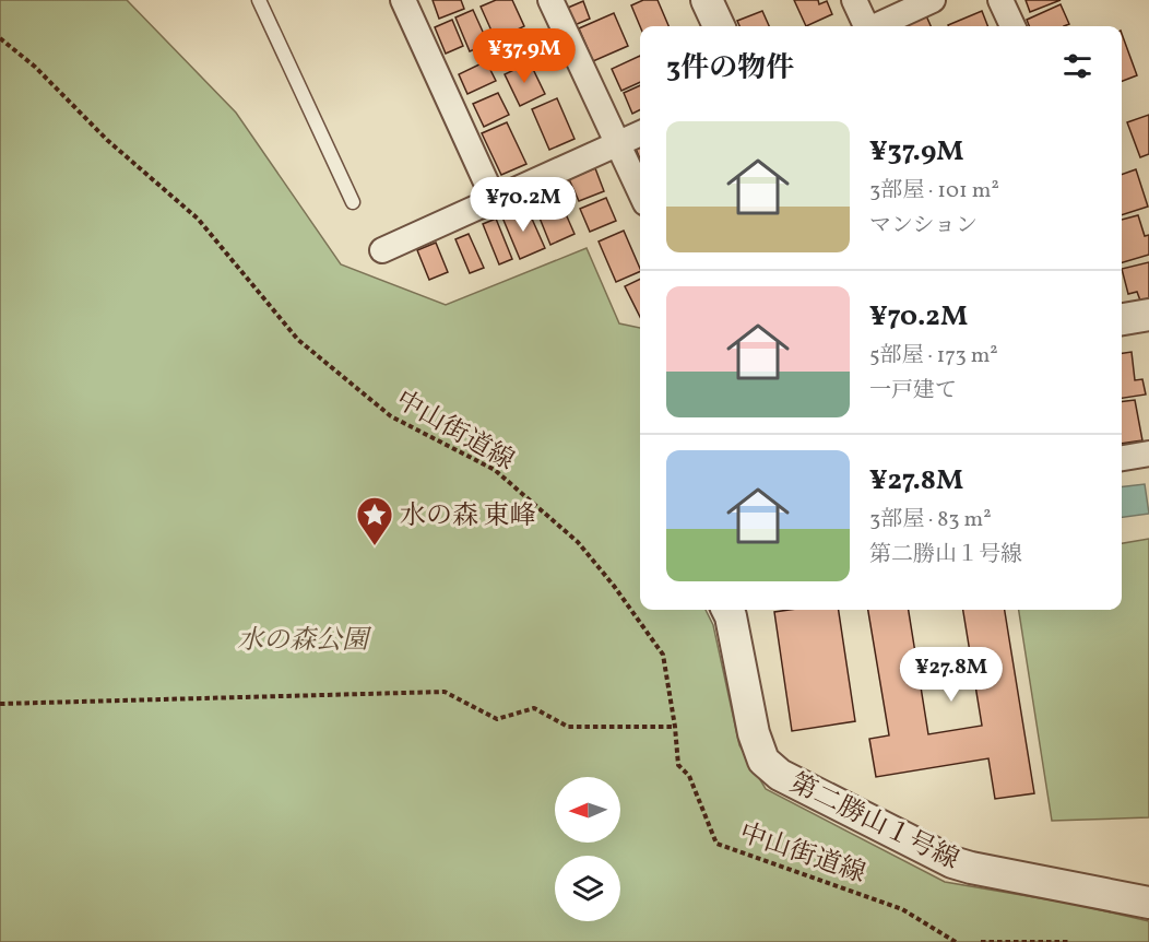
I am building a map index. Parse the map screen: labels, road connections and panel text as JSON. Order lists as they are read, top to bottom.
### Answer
{
  "streets": {
    "street": ["第二勝山１号線"],
    "path": ["中山街道線"]
  },
  "parks": ["水の森公園"],
  "places": {
    "place": ["水の森 東峰"]
  },
  "north": "left",
  "page": {
    "heading": "3件の物件",
    "price": ["¥37.9M", "¥70.2M", "¥27.8M"],
    "list": [
      {
        "name": "¥37.9M",
        "note": "3部屋 · 101 m² · マンション"
      },
      {
        "name": "¥70.2M",
        "note": "5部屋 · 173 m² · 一戸建て"
      },
      {
        "name": "¥27.8M",
        "note": "3部屋 · 83 m² · 第二勝山１号線"
      }
    ]
  }
}
